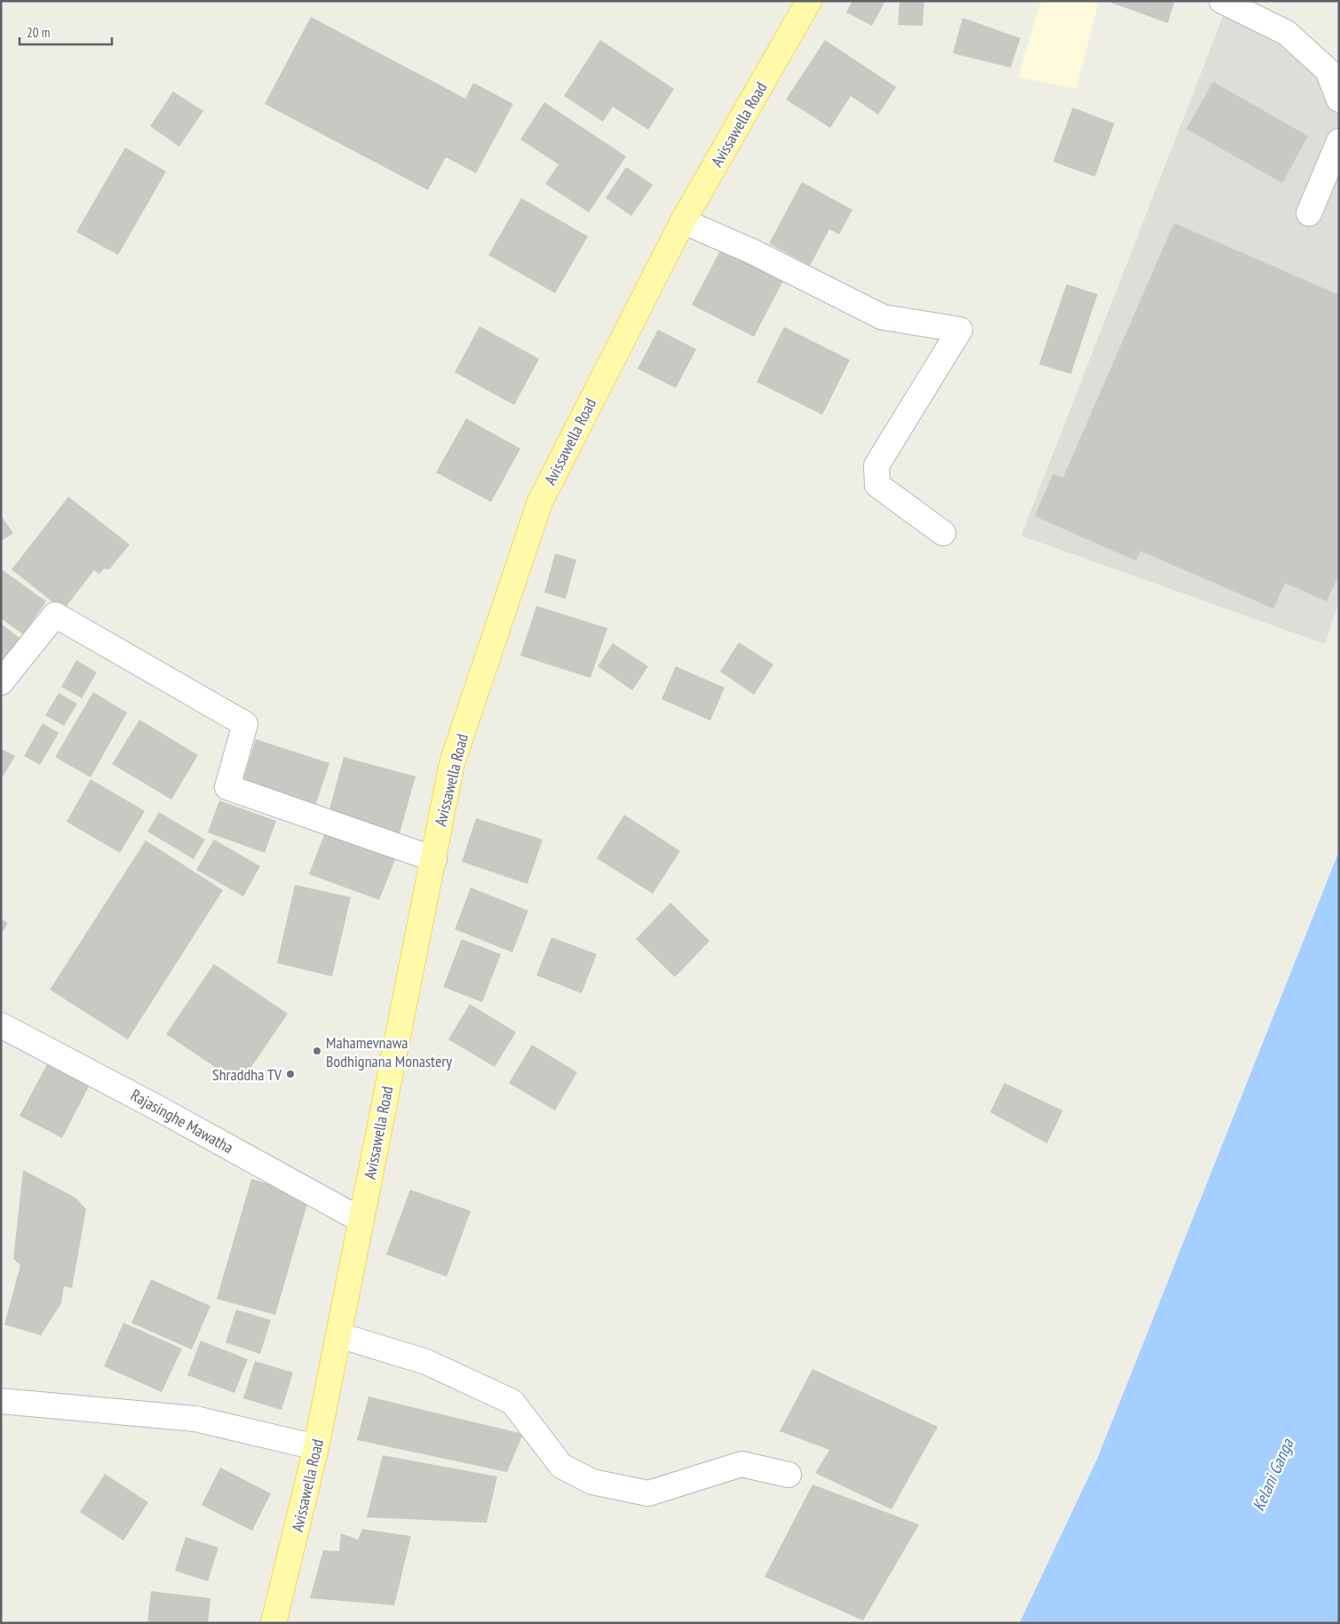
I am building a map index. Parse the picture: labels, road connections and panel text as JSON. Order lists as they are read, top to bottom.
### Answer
{
  "streets": {
    "main road": ["Avissawella Road"],
    "street": ["Rajasinghe Mawatha"]
  },
  "crossings": [
    ["Avissawella Road", "Rajasinghe Mawatha"]
  ],
  "water": ["Kelani Ganga"],
  "places": ["Mahamevnawa Bodhignana Monastery", "Shraddha TV"],
  "scale_bar": "20 m"
}
